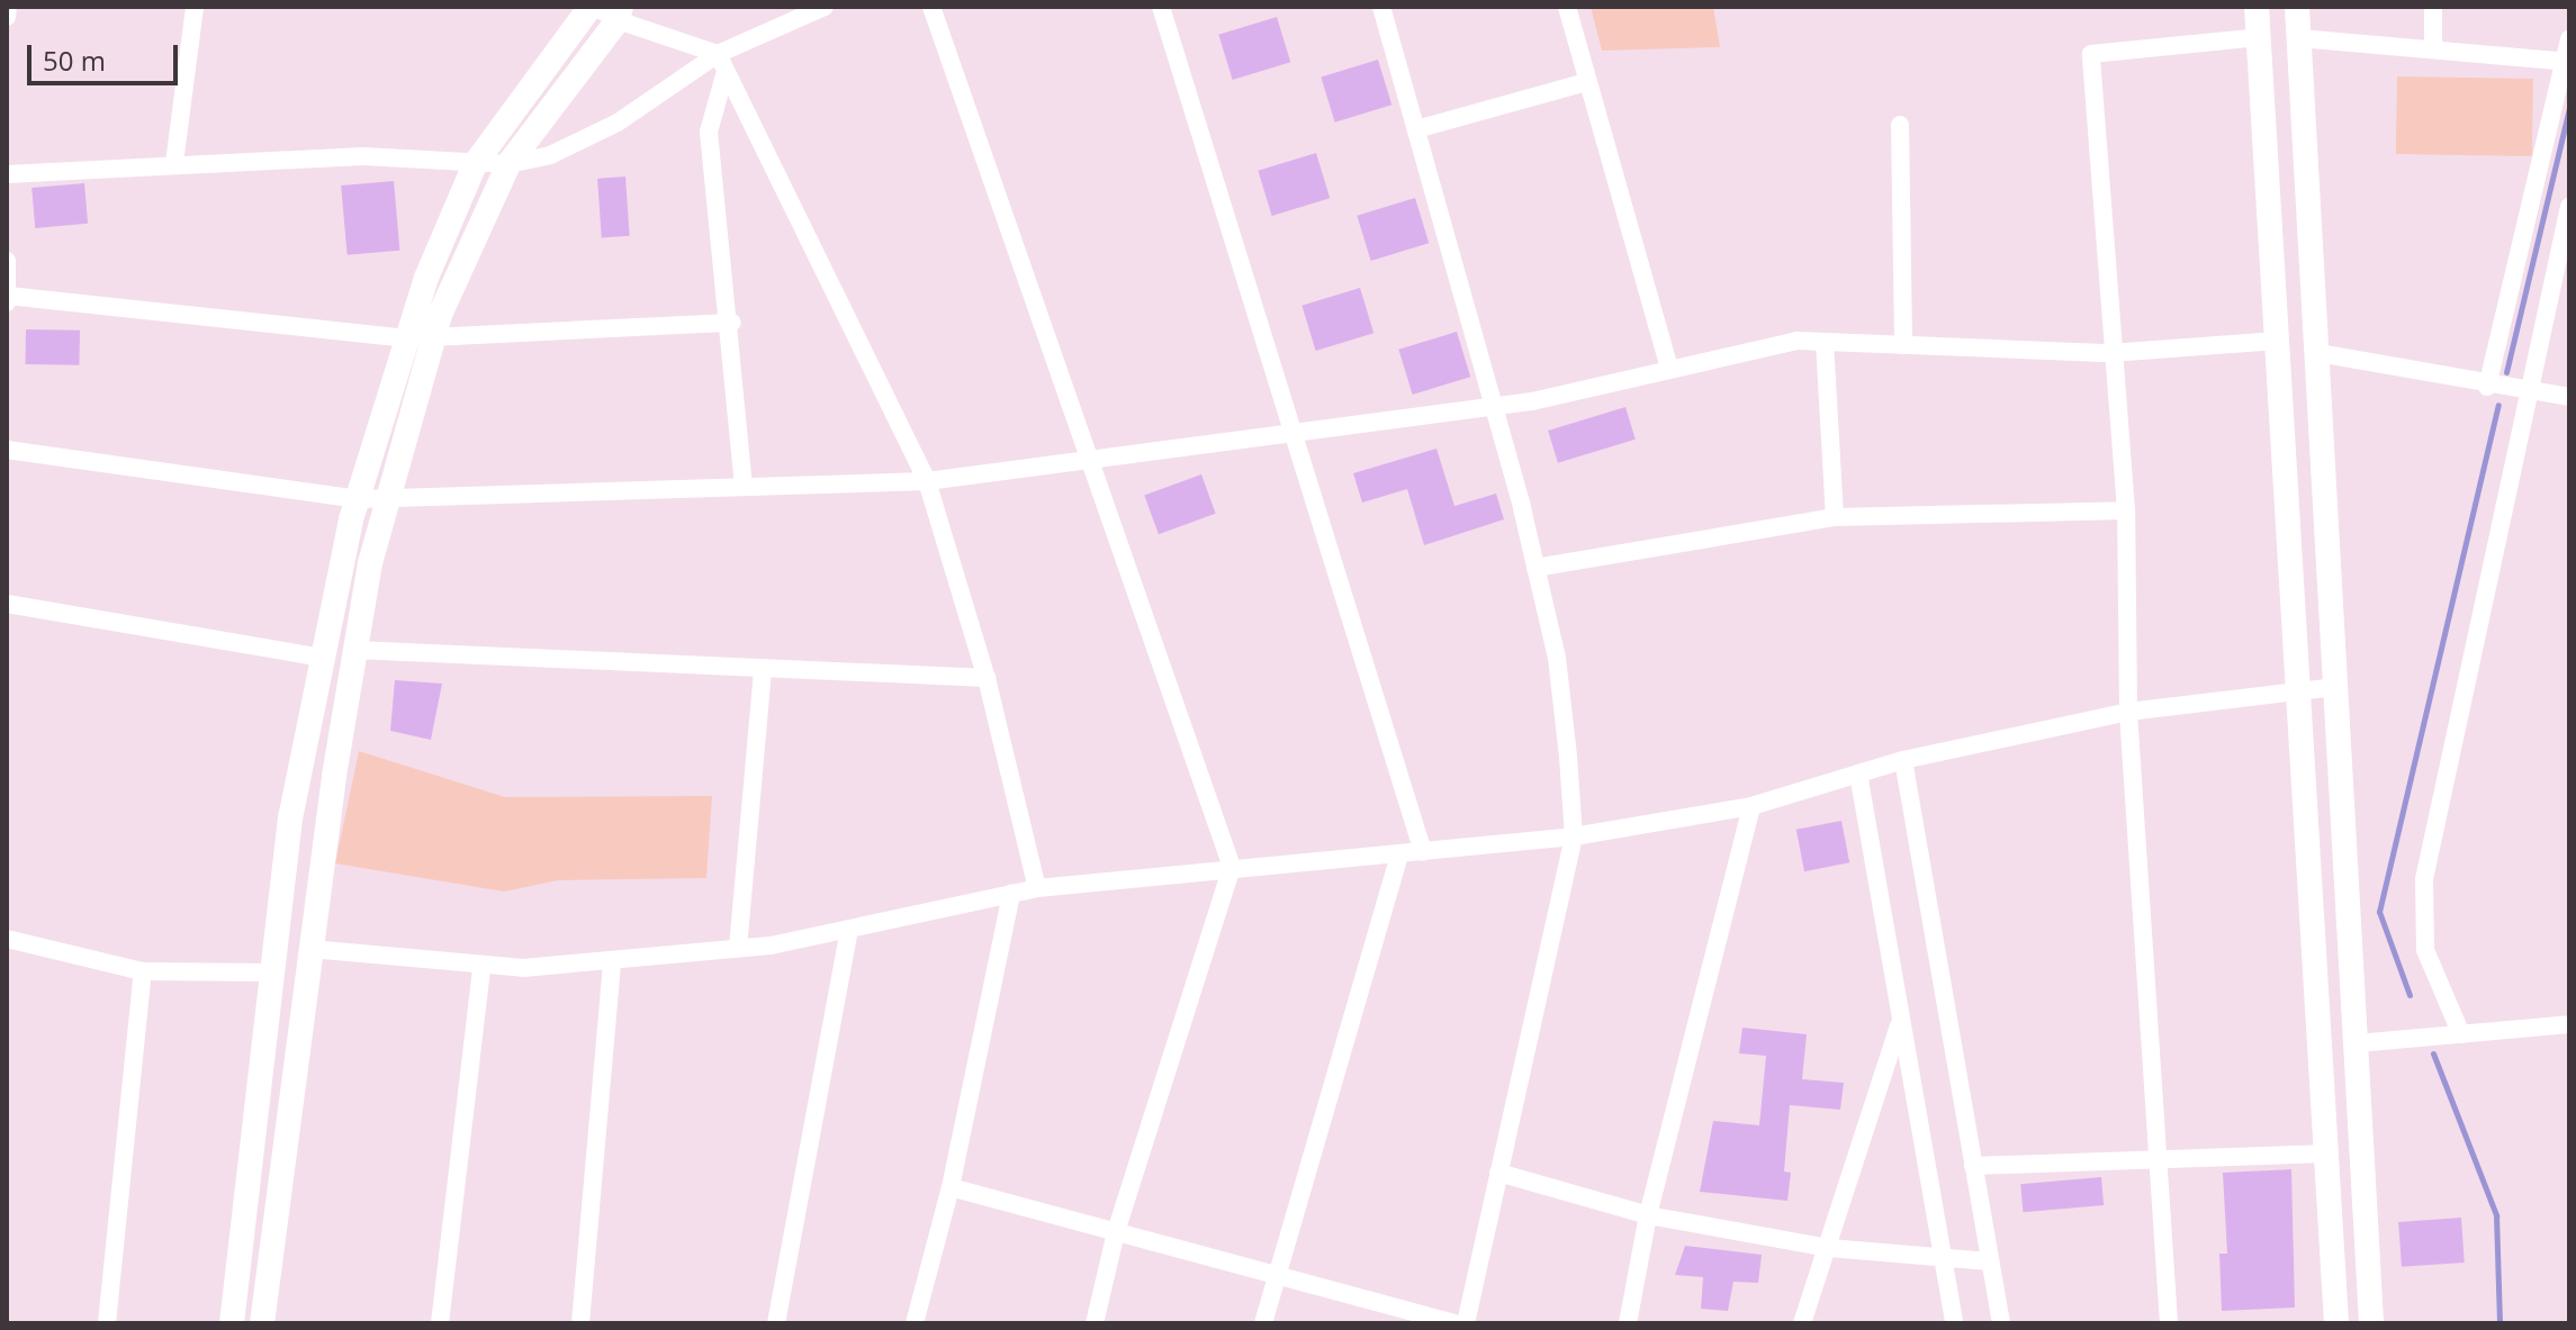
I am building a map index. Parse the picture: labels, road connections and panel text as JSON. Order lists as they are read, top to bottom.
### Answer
{
  "scale_bar": "50 m"
}
